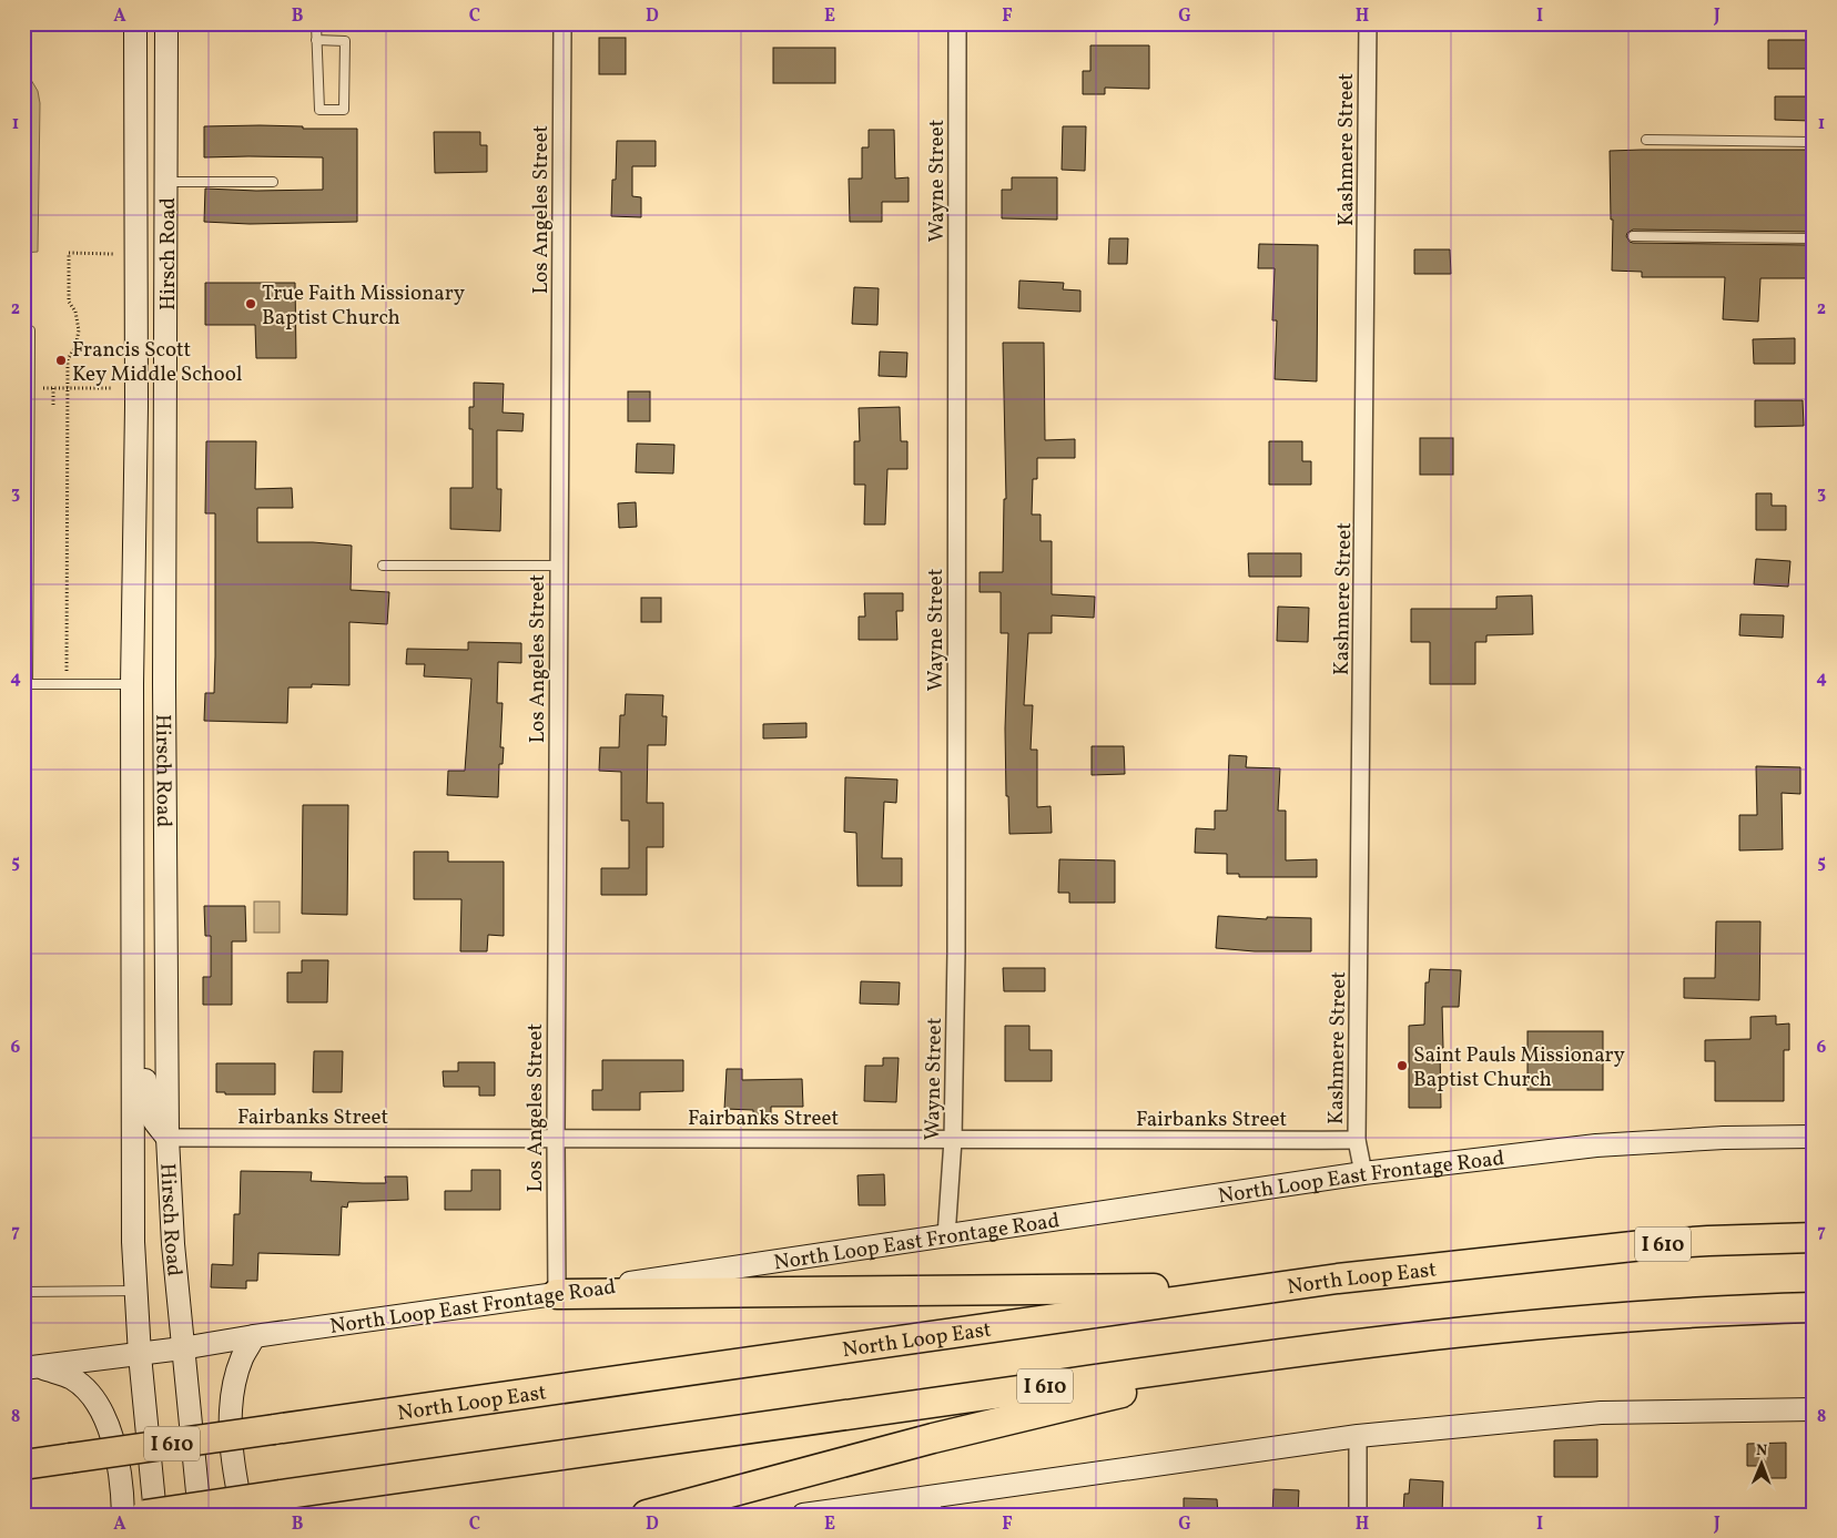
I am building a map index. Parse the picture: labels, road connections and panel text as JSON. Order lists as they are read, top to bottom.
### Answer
{
  "streets": {
    "highway": ["I 610", "North Loop East"],
    "main road": ["Hirsch Road", "North Loop East Frontage Road"],
    "street": [
      "Kashmere Street",
      "Wayne Street",
      "Los Angeles Street",
      "Fairbanks Street"
    ]
  },
  "crossings": [
    ["Kashmere Street", "Fairbanks Street"],
    ["Kashmere Street", "North Loop East Frontage Road"],
    ["Wayne Street", "Fairbanks Street"],
    ["Wayne Street", "North Loop East Frontage Road"],
    ["Los Angeles Street", "Fairbanks Street"],
    ["Los Angeles Street", "North Loop East Frontage Road"],
    ["Hirsch Road", "Fairbanks Street"],
    ["Hirsch Road", "North Loop East Frontage Road"]
  ],
  "places": ["True Faith Missionary Baptist Church", "Francis Scott Key Middle School", "Saint Pauls Missionary Baptist Church"],
  "north": "top",
  "grid": {
    "columns": [
      "A",
      "B",
      "C",
      "D",
      "E",
      "F",
      "G",
      "H",
      "I",
      "J"
    ],
    "rows": [
      "1",
      "2",
      "3",
      "4",
      "5",
      "6",
      "7",
      "8"
    ]
  }
}
